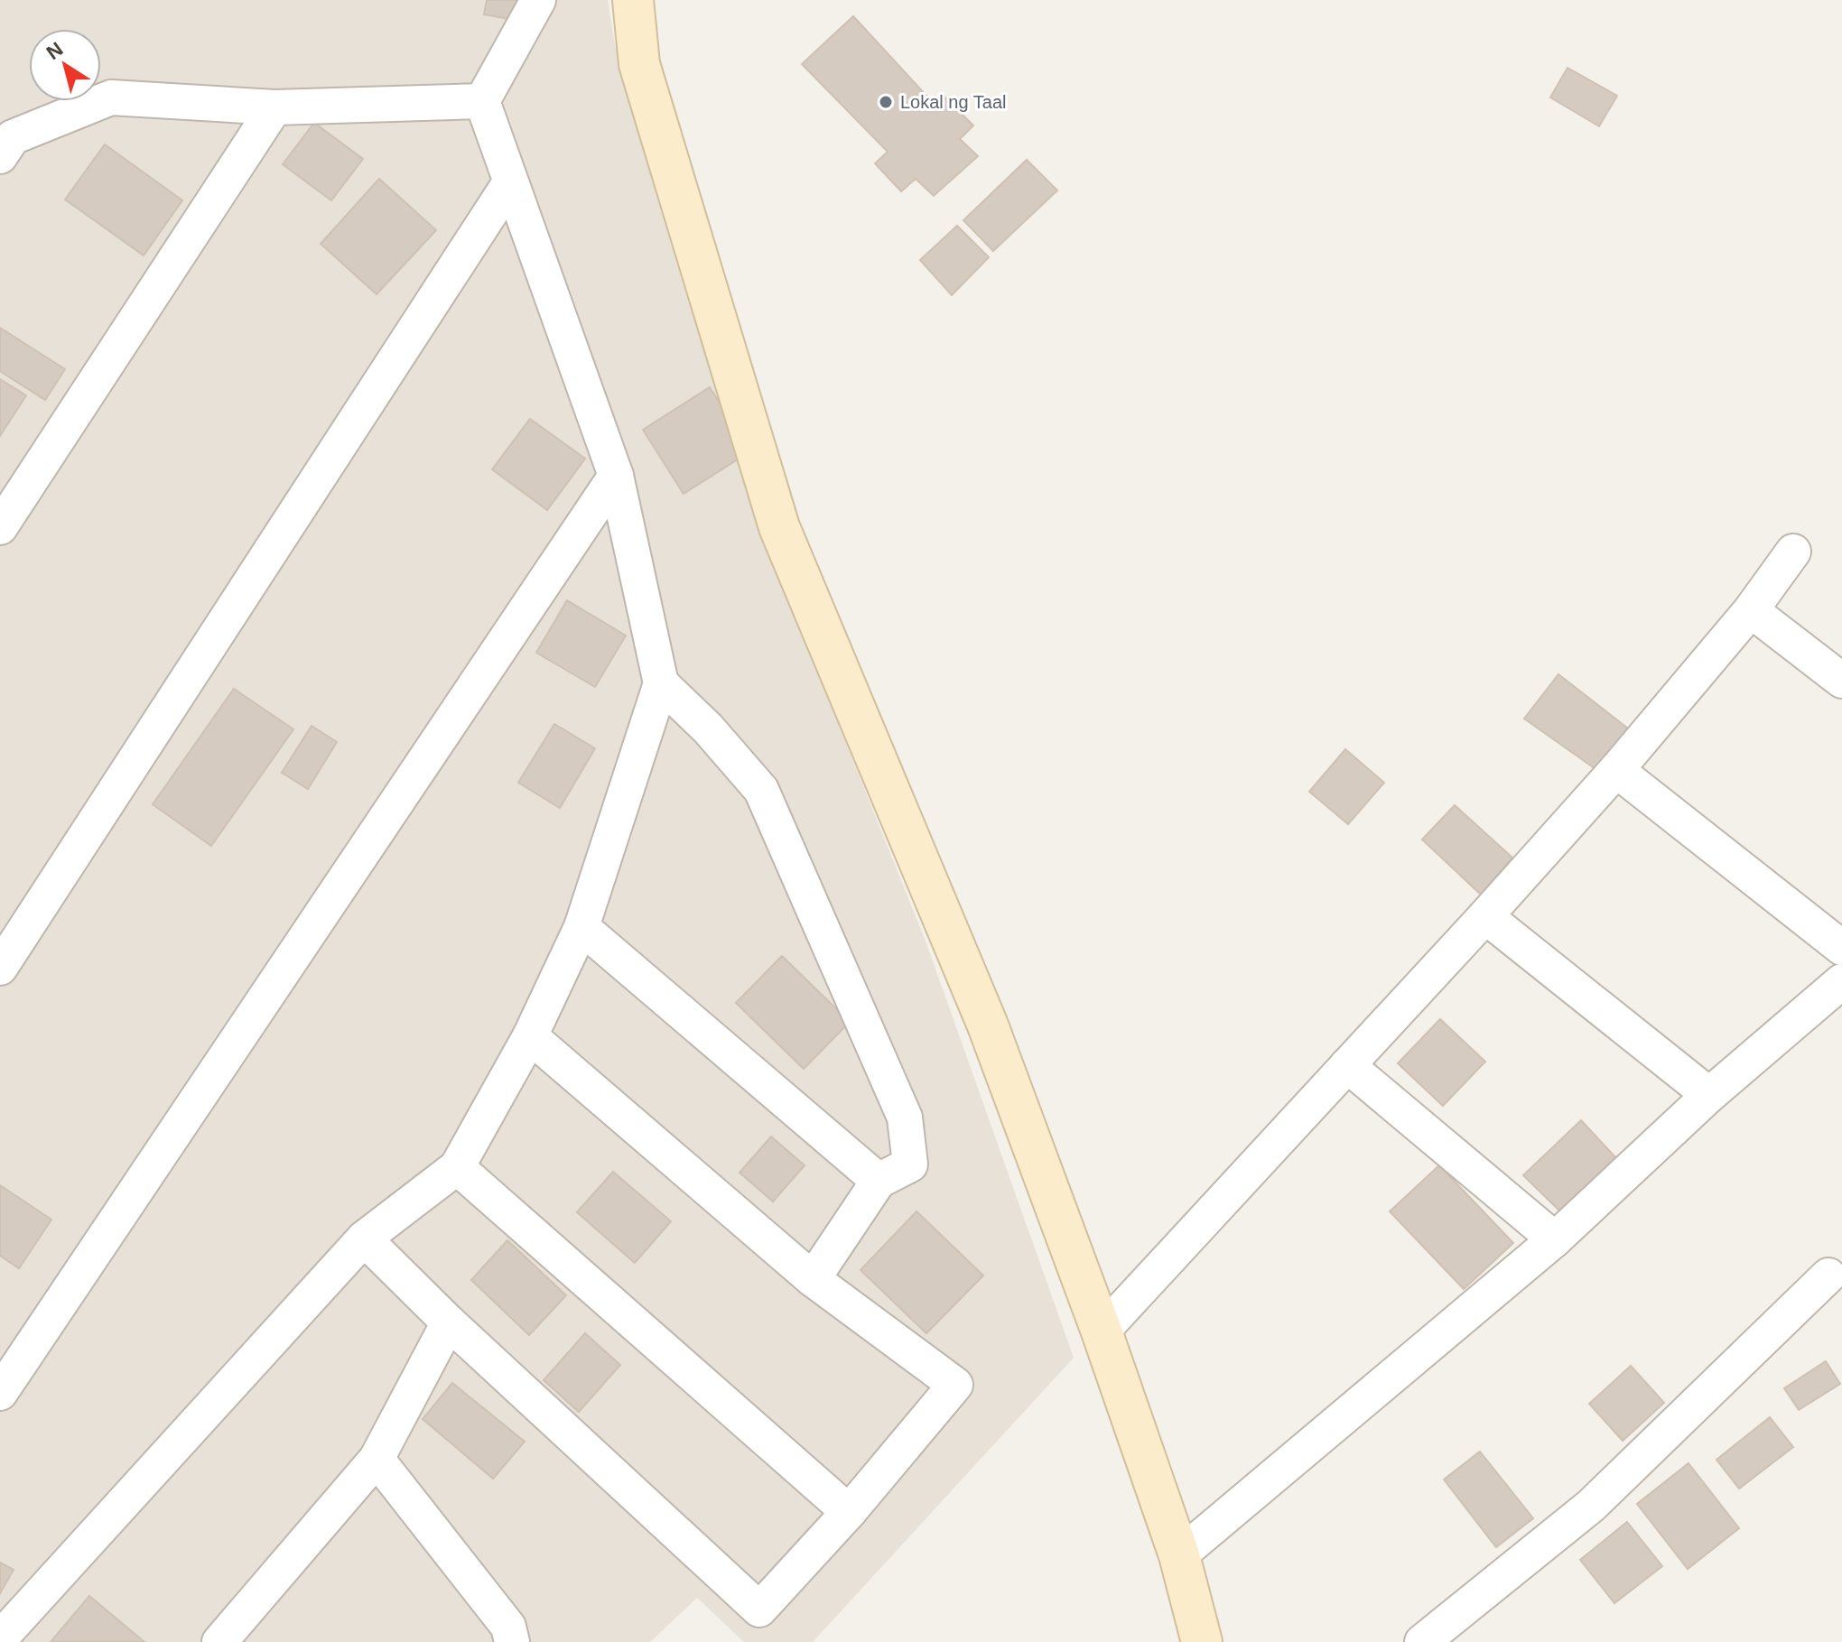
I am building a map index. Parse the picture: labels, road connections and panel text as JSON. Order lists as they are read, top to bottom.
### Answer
{
  "places": ["Lokal ng Taal"],
  "north": "top left"
}
